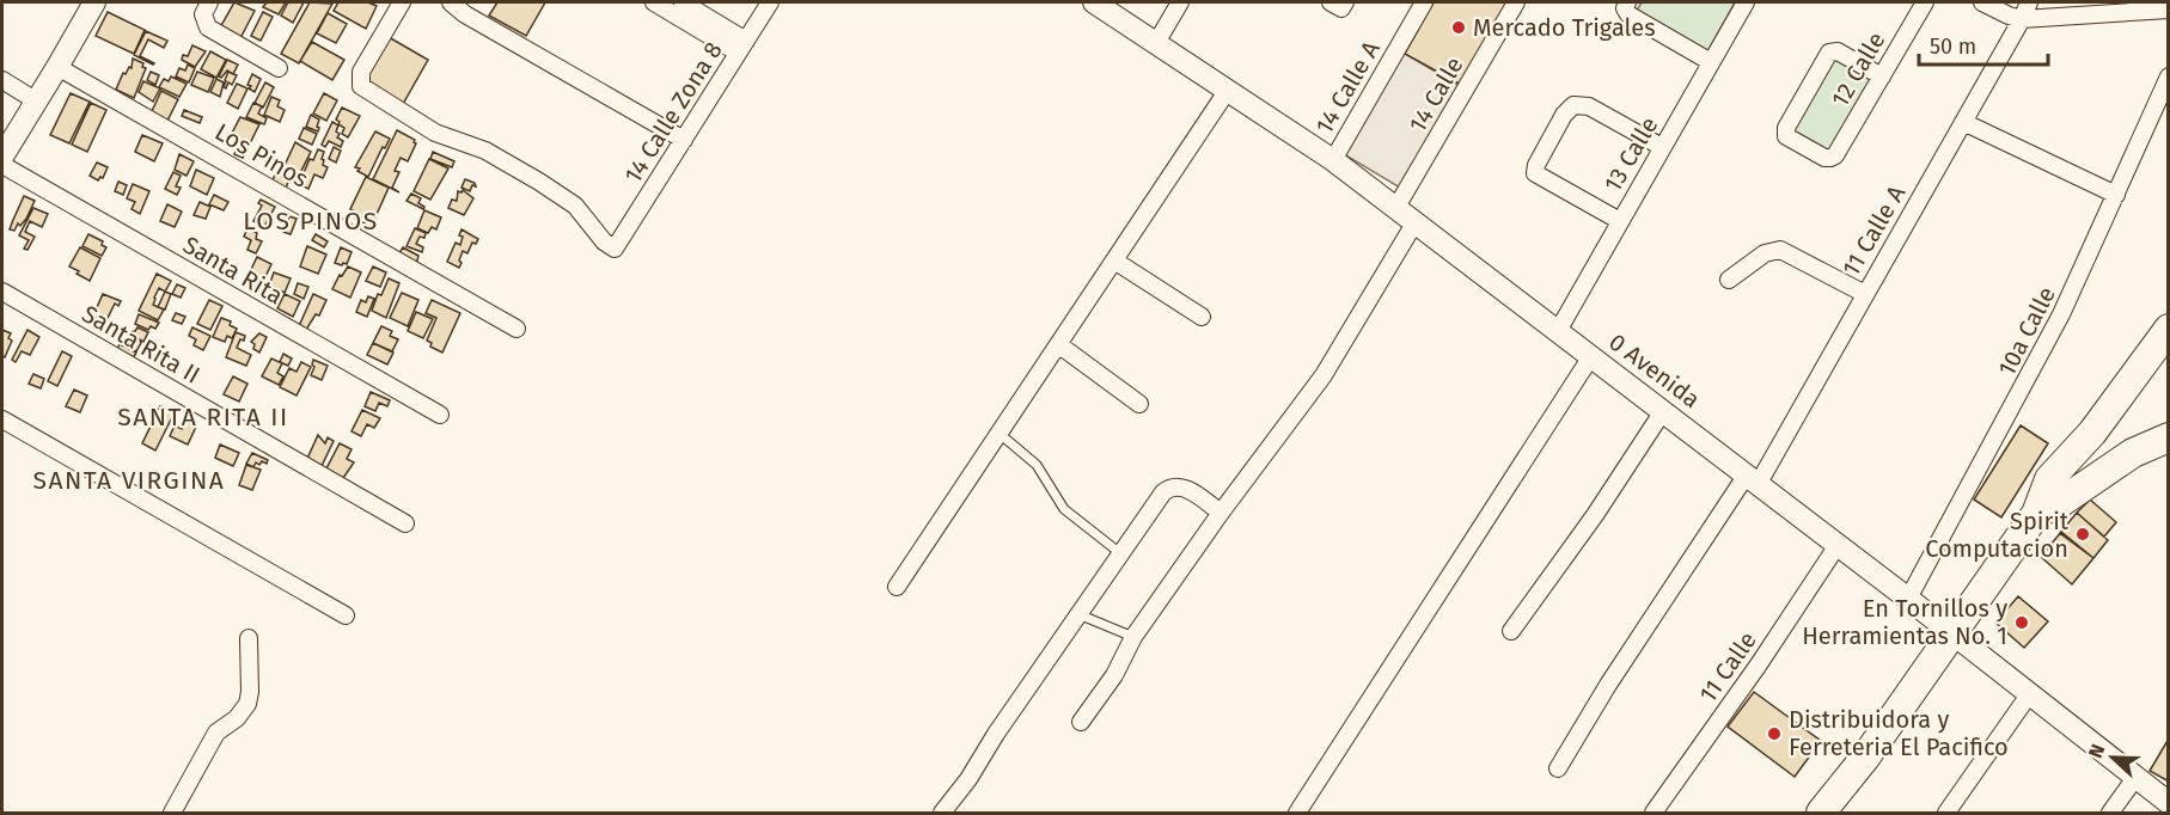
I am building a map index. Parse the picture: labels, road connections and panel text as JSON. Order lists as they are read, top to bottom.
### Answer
{
  "streets": {
    "street": [
      "12 Calle",
      "14 Calle A",
      "14 Calle",
      "14 Calle Zona 8",
      "13 Calle",
      "Los Pinos",
      "11 Calle A",
      "Santa Rita",
      "10a Calle",
      "Santa Rita II",
      "0 Avenida",
      "11 Calle"
    ]
  },
  "crossings": [
    ["14 Calle A", "0 Avenida"],
    ["14 Calle", "0 Avenida"],
    ["13 Calle", "0 Avenida"],
    ["11 Calle A", "0 Avenida"],
    ["10a Calle", "0 Avenida"],
    ["0 Avenida", "11 Calle"]
  ],
  "districts": ["LOS PINOS", "SANTA RITA II", "SANTA VIRGINA"],
  "places": [
    "Mercado Trigales",
    "Spirit Computacion",
    "En Tornillos y Herramientas No. 1",
    "Distribuidora y Ferreteria El Pacifico"
  ],
  "scale_bar": "50 m",
  "north": "left"
}
